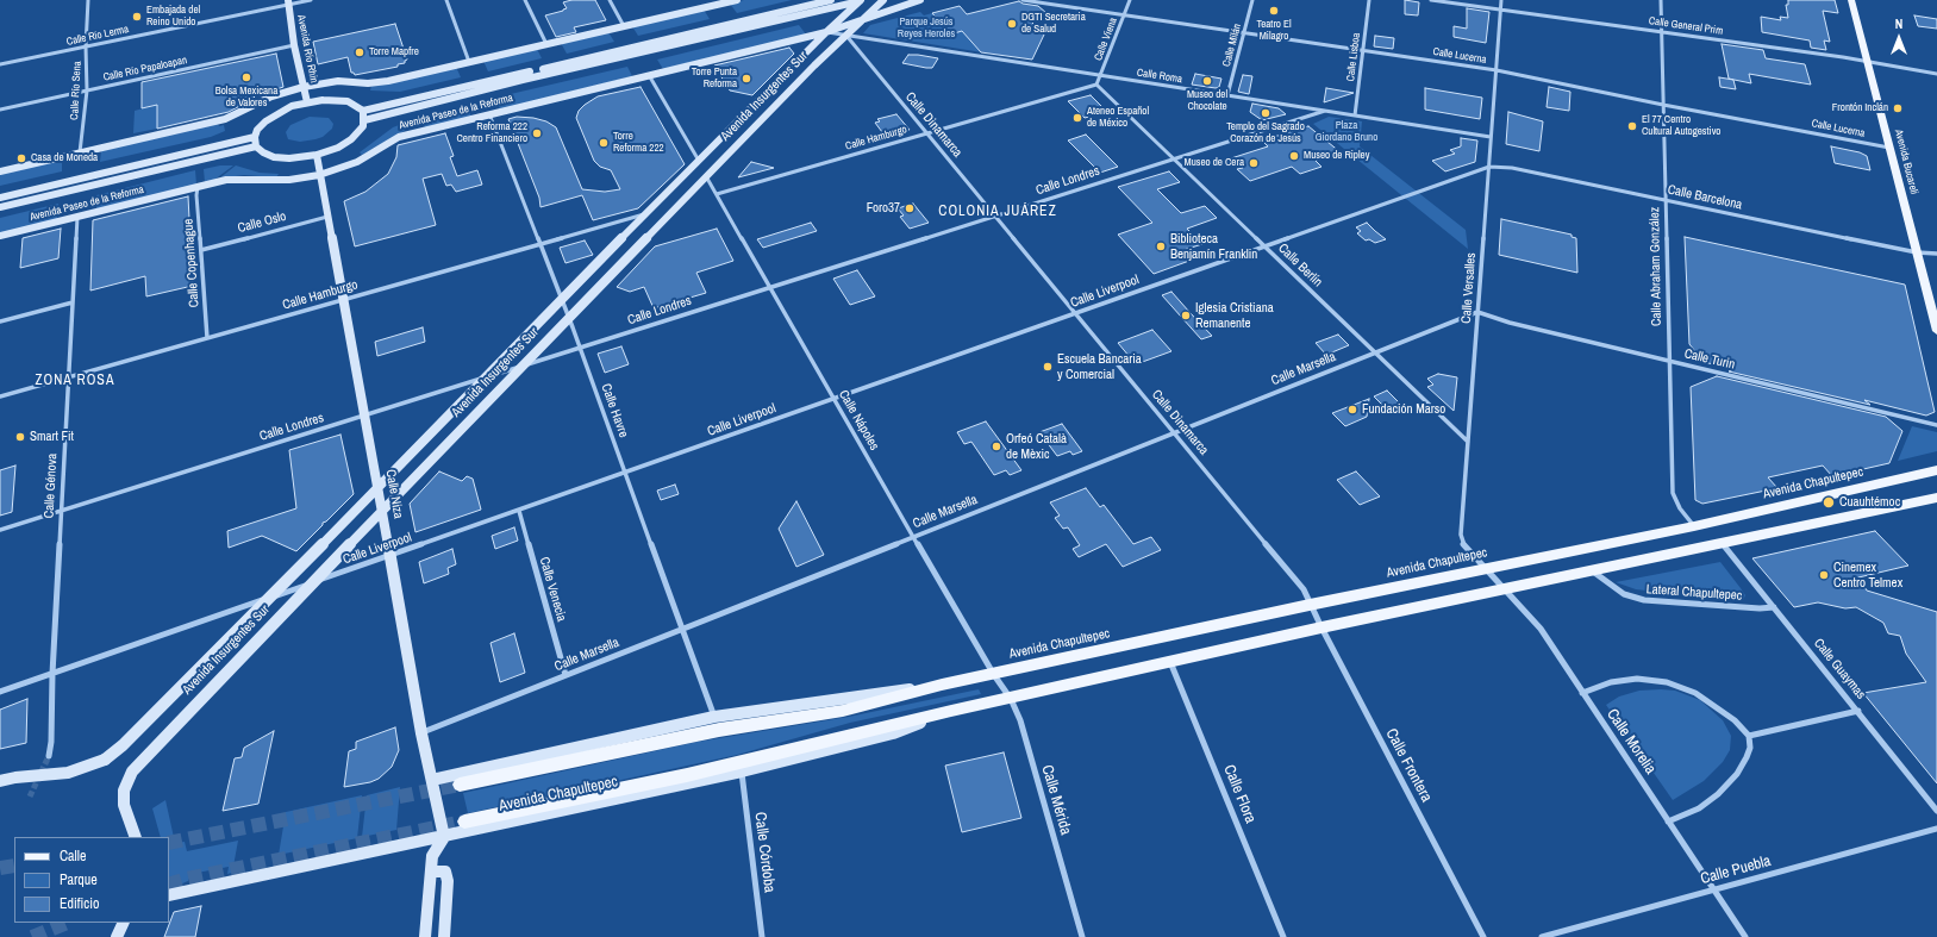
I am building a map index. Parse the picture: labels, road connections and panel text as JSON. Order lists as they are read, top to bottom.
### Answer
{
  "streets": {
    "main road": [
      "Avenida Río Rhin",
      "Avenida Insurgentes Sur",
      "Avenida Paseo de la Reforma",
      "Avenida Bucareli",
      "Avenida Chapultepec",
      "Calle Niza"
    ],
    "street": [
      "Calle General Prim",
      "Calle Río Lerma",
      "Calle Viena",
      "Calle Milán",
      "Calle Lucerna",
      "Calle Lisboa",
      "Calle Río Papaloapan",
      "Calle Roma",
      "Calle Río Sena",
      "Calle Dinamarca",
      "Calle Hamburgo",
      "Calle Londres",
      "Calle Barcelona",
      "Calle Oslo",
      "Calle Copenhague",
      "Calle Berlín",
      "Calle Abraham González",
      "Calle Versalles",
      "Calle Liverpool",
      "Calle Turin",
      "Calle Marsella",
      "Calle Havre",
      "Calle Nápoles",
      "Calle Génova",
      "Calle Venecia",
      "Lateral Chapultepec",
      "Calle Guaymas",
      "Calle Morelia",
      "Calle Frontera",
      "Calle Flora",
      "Calle Mérida",
      "Calle Córdoba",
      "Calle Puebla"
    ]
  },
  "crossings": [
    ["Calle General Prim", "Avenida Bucareli"],
    ["Calle General Prim", "Calle Abraham González"],
    ["Calle General Prim", "Calle Versalles"],
    ["Calle Río Lerma", "Avenida Río Rhin"],
    ["Calle Río Lerma", "Calle Río Sena"],
    ["Calle Viena", "Calle Lucerna"],
    ["Calle Viena", "Calle Roma"],
    ["Calle Viena", "Calle Hamburgo"],
    ["Calle Viena", "Calle Berlín"],
    ["Calle Milán", "Calle Lucerna"],
    ["Calle Milán", "Calle Roma"],
    ["Avenida Río Rhin", "Calle Río Papaloapan"],
    ["Calle Lucerna", "Calle Lisboa"],
    ["Calle Lucerna", "Avenida Bucareli"],
    ["Calle Lucerna", "Calle Abraham González"],
    ["Calle Lucerna", "Calle Versalles"],
    ["Calle Lisboa", "Calle Roma"],
    ["Calle Río Papaloapan", "Calle Río Sena"],
    ["Calle Roma", "Avenida Insurgentes Sur"],
    ["Calle Roma", "Avenida Paseo de la Reforma"],
    ["Calle Roma", "Calle Dinamarca"],
    ["Calle Roma", "Calle Londres"],
    ["Calle Roma", "Calle Versalles"],
    ["Avenida Insurgentes Sur", "Avenida Paseo de la Reforma"],
    ["Avenida Insurgentes Sur", "Calle Dinamarca"],
    ["Avenida Insurgentes Sur", "Calle Hamburgo"],
    ["Avenida Insurgentes Sur", "Calle Londres"],
    ["Avenida Insurgentes Sur", "Calle Liverpool"],
    ["Avenida Insurgentes Sur", "Calle Havre"],
    ["Avenida Insurgentes Sur", "Calle Nápoles"],
    ["Avenida Insurgentes Sur", "Calle Niza"],
    ["Avenida Paseo de la Reforma", "Calle Copenhague"],
    ["Avenida Paseo de la Reforma", "Calle Havre"],
    ["Avenida Paseo de la Reforma", "Calle Génova"],
    ["Avenida Paseo de la Reforma", "Calle Niza"],
    ["Calle Dinamarca", "Calle Hamburgo"],
    ["Calle Dinamarca", "Calle Londres"],
    ["Calle Dinamarca", "Calle Liverpool"],
    ["Calle Dinamarca", "Calle Marsella"],
    ["Calle Dinamarca", "Avenida Chapultepec"],
    ["Calle Dinamarca", "Calle Frontera"],
    ["Calle Hamburgo", "Calle Copenhague"],
    ["Calle Hamburgo", "Calle Berlín"],
    ["Calle Hamburgo", "Calle Havre"],
    ["Calle Hamburgo", "Calle Nápoles"],
    ["Calle Hamburgo", "Calle Génova"],
    ["Calle Hamburgo", "Calle Niza"],
    ["Avenida Bucareli", "Calle Barcelona"],
    ["Calle Londres", "Calle Berlín"],
    ["Calle Londres", "Calle Havre"],
    ["Calle Londres", "Calle Nápoles"],
    ["Calle Londres", "Calle Génova"],
    ["Calle Londres", "Calle Niza"],
    ["Calle Barcelona", "Calle Abraham González"],
    ["Calle Barcelona", "Calle Versalles"],
    ["Calle Barcelona", "Calle Liverpool"],
    ["Calle Oslo", "Calle Copenhague"],
    ["Calle Oslo", "Calle Niza"],
    ["Calle Berlín", "Calle Versalles"],
    ["Calle Berlín", "Calle Liverpool"],
    ["Calle Berlín", "Calle Marsella"],
    ["Calle Abraham González", "Calle Turin"],
    ["Calle Abraham González", "Avenida Chapultepec"],
    ["Calle Versalles", "Calle Liverpool"],
    ["Calle Versalles", "Calle Turin"],
    ["Calle Versalles", "Calle Marsella"],
    ["Calle Versalles", "Avenida Chapultepec"],
    ["Calle Versalles", "Calle Morelia"],
    ["Calle Liverpool", "Calle Havre"],
    ["Calle Liverpool", "Calle Nápoles"],
    ["Calle Liverpool", "Calle Génova"],
    ["Calle Liverpool", "Calle Niza"],
    ["Calle Liverpool", "Calle Venecia"],
    ["Calle Turin", "Calle Marsella"],
    ["Calle Marsella", "Calle Havre"],
    ["Calle Marsella", "Calle Nápoles"],
    ["Calle Marsella", "Calle Niza"],
    ["Calle Marsella", "Calle Venecia"],
    ["Calle Havre", "Avenida Chapultepec"],
    ["Calle Nápoles", "Avenida Chapultepec"],
    ["Calle Nápoles", "Calle Mérida"],
    ["Avenida Chapultepec", "Calle Niza"],
    ["Avenida Chapultepec", "Lateral Chapultepec"],
    ["Avenida Chapultepec", "Calle Guaymas"],
    ["Avenida Chapultepec", "Calle Morelia"],
    ["Avenida Chapultepec", "Calle Frontera"],
    ["Avenida Chapultepec", "Calle Flora"],
    ["Avenida Chapultepec", "Calle Mérida"],
    ["Avenida Chapultepec", "Calle Córdoba"],
    ["Lateral Chapultepec", "Calle Guaymas"],
    ["Calle Morelia", "Calle Puebla"]
  ],
  "districts": ["COLONIA JUÁREZ", "ZONA ROSA"],
  "parks": ["Parque Jesús Reyes Heroles", "Plaza Giordano Bruno"],
  "places": [
    "Teatro El Milagro",
    "Embajada del Reino Unido",
    "DGTI Secretaria de Salud",
    "Torre Mapfre",
    "Bolsa Mexicana de Valores",
    "Torre Punta Reforma",
    "Museo del Chocolate",
    "Frontón Inclán",
    "Templo del Sagrado Corazón de Jesús",
    "Ateneo Español de México",
    "El 77 Centro Cultural Autogestivo",
    "Reforma 222 Centro Financiero",
    "Torre Reforma 222",
    "Museo de Ripley",
    "Casa de Moneda",
    "Museo de Cera",
    "Foro37",
    "Biblioteca Benjamín Franklin",
    "Iglesia Cristiana Remanente",
    "Escuela Bancaria y Comercial",
    "Fundación Marso",
    "Smart Fit",
    "Orfeó Català de Mèxic",
    "Cuauhtémoc",
    "Cinemex Centro Telmex"
  ],
  "legend": ["Calle", "Parque", "Edificio"],
  "north": "top"
}
